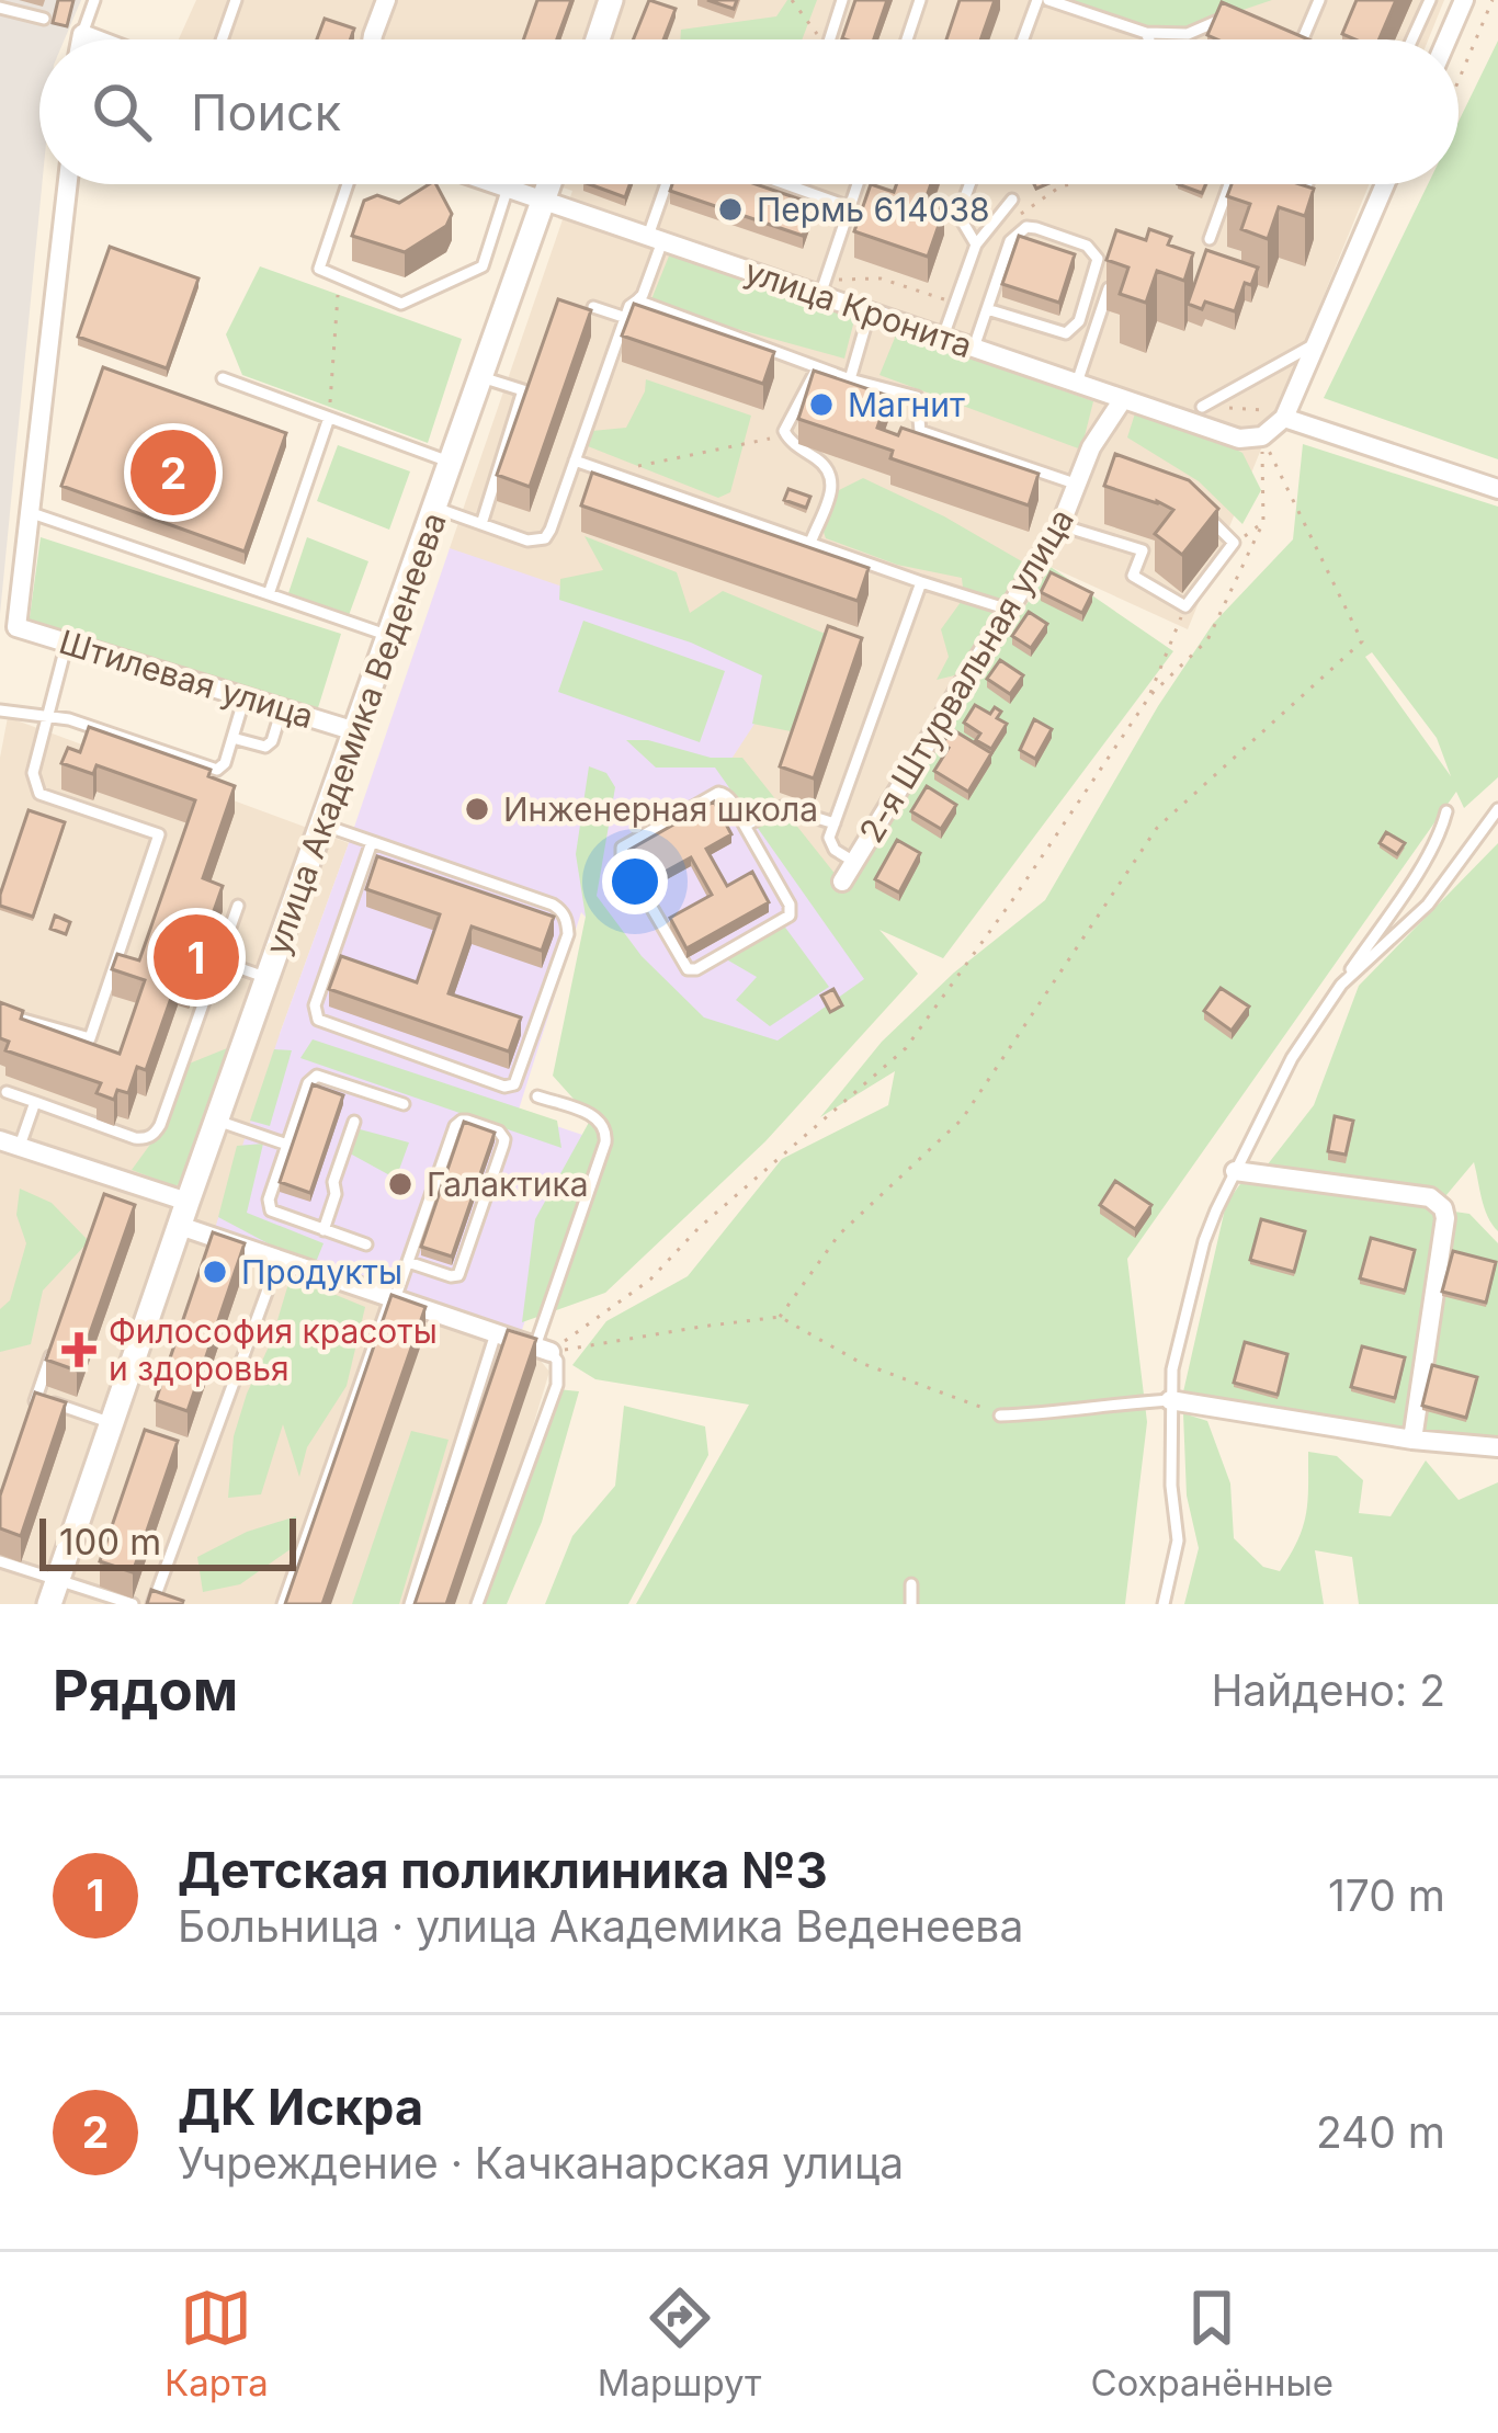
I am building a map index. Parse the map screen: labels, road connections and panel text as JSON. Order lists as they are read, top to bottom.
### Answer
{
  "streets": {
    "street": [
      "улица Кронита",
      "2-я Штурвальная улица",
      "Штилевая улица",
      "улица Академика Веденеева"
    ]
  },
  "crossings": [
    ["улица Кронита", "2-я Штурвальная улица"],
    ["улица Кронита", "улица Академика Веденеева"],
    ["Штилевая улица", "улица Академика Веденеева"]
  ],
  "places": {
    "other": [
      "Пермь 614038",
      "Магнит",
      "Инженерная школа",
      "Галактика",
      "Продукты"
    ],
    "health": ["Философия красоты и здоровья"]
  },
  "scale_bar": "100 m",
  "page": {
    "search": "Поиск",
    "pins": ["2", "1"],
    "scale": "100 m",
    "heading": ["Рядом", "Найдено: 2"],
    "list": [
      {
        "mark": "1",
        "name": "Детская поликлиника №3",
        "note": "Больница · улица Академика Веденеева",
        "value": "170 m"
      },
      {
        "mark": "2",
        "name": "ДК Искра",
        "note": "Учреждение · Качканарская улица",
        "value": "240 m"
      }
    ],
    "nav": ["Карта", "Маршрут", "Сохранённые"]
  }
}
